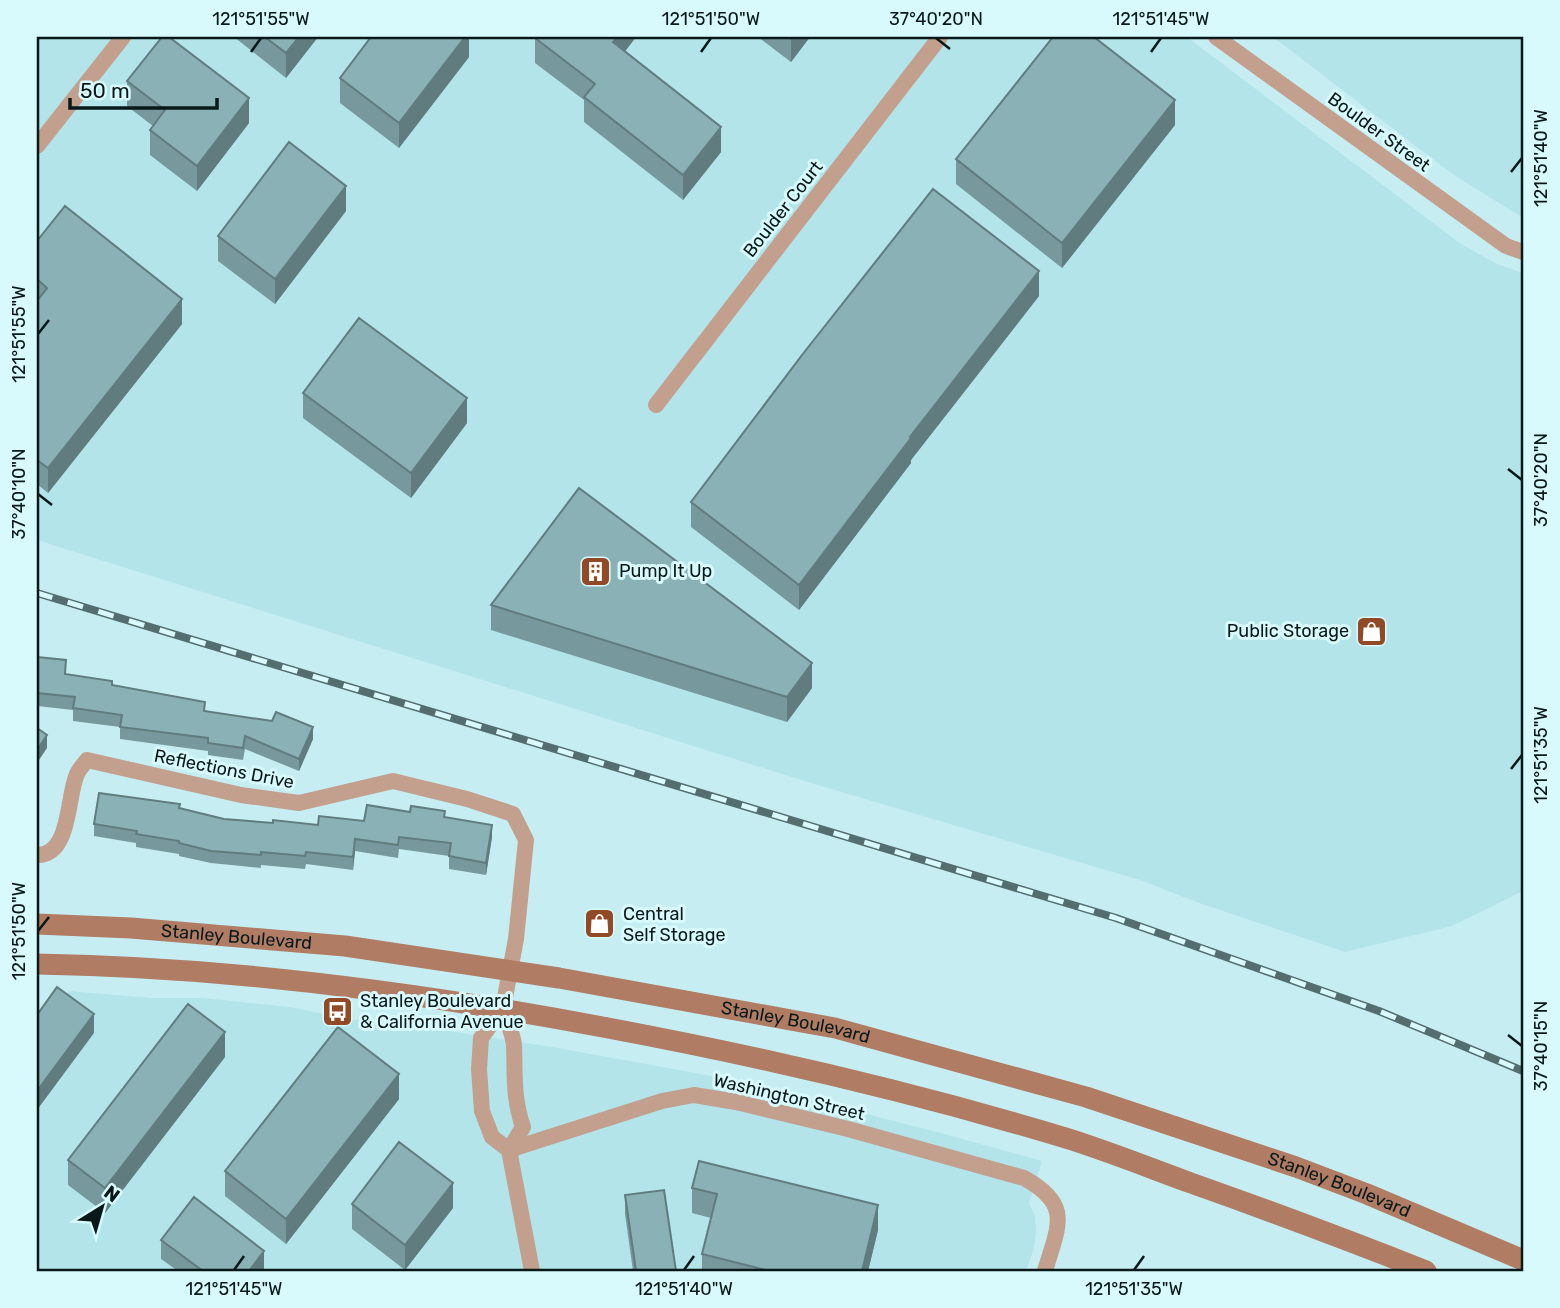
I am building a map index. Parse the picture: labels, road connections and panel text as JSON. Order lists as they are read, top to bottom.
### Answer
{
  "streets": {
    "main road": ["Stanley Boulevard"],
    "street": [
      "Boulder Street",
      "Boulder Court",
      "Reflections Drive",
      "Washington Street"
    ]
  },
  "crossings": [
    ["Reflections Drive", "Stanley Boulevard"]
  ],
  "places": {
    "building": ["Pump It Up"],
    "shop": ["Public Storage", "Central Self Storage"],
    "bus stop": ["Stanley Boulevard & California Avenue"]
  },
  "scale_bar": "50 m",
  "north": "top right",
  "coordinates": [
    "121°51'55\"W",
    "121°51'50\"W",
    "37°40'20\"N",
    "121°51'45\"W",
    "121°51'40\"W",
    "37°40'10\"N",
    "121°51'35\"W",
    "37°40'15\"N"
  ]
}
